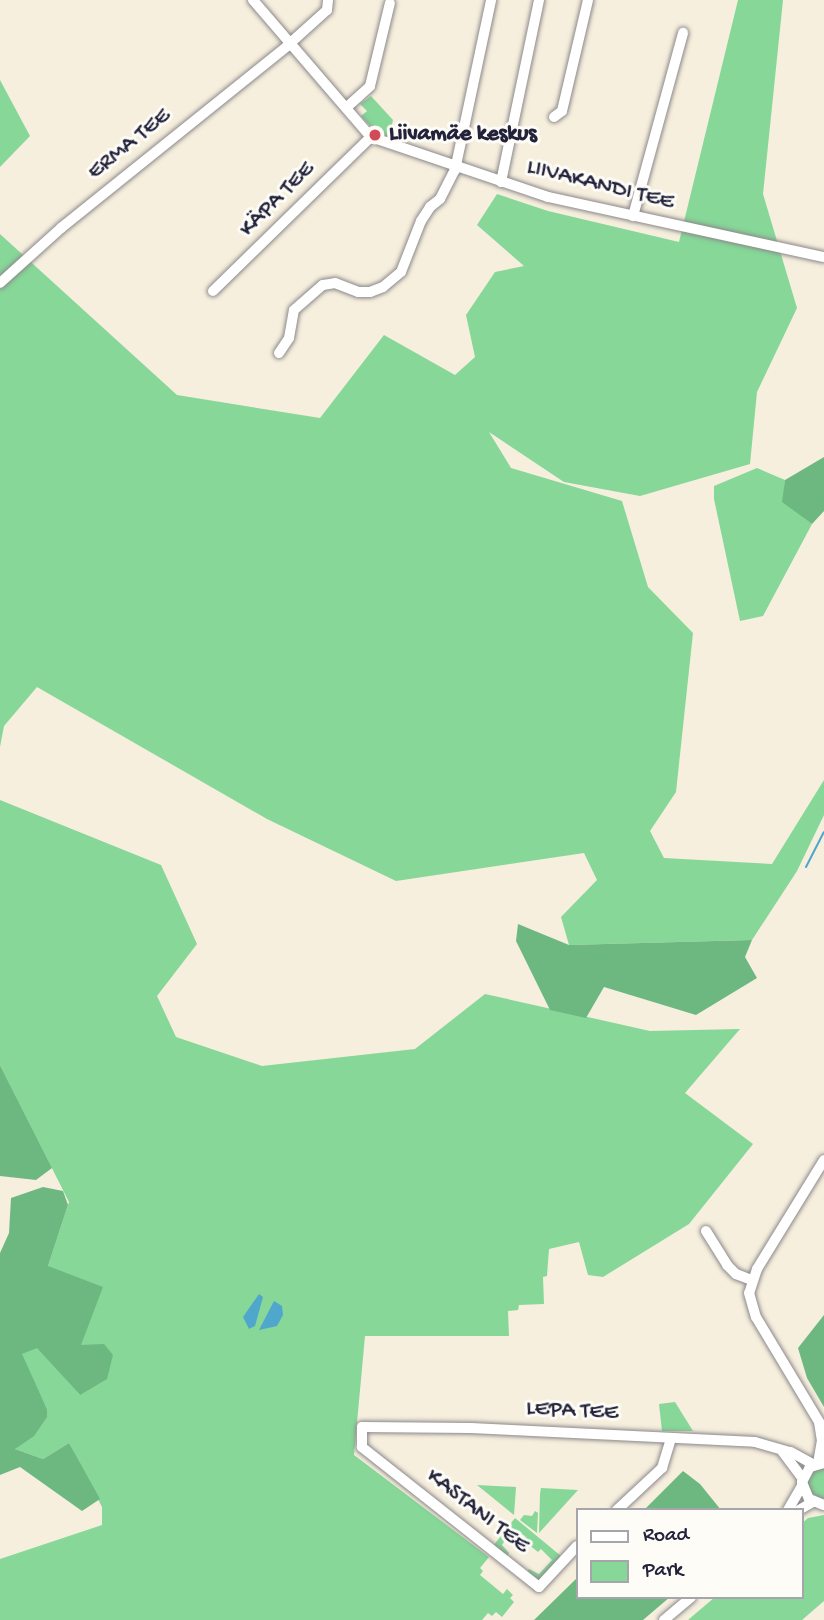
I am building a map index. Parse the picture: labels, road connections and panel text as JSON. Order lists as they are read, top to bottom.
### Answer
{
  "streets": {
    "street": [
      "ERMA TEE",
      "LIIVAKANDI TEE",
      "KÄPA TEE",
      "LEPA TEE",
      "KASTANI TEE"
    ]
  },
  "crossings": [
    ["LIIVAKANDI TEE", "KÄPA TEE"],
    ["LEPA TEE", "KASTANI TEE"]
  ],
  "places": ["Liivamäe keskus"],
  "legend": ["Road", "Park"]
}
